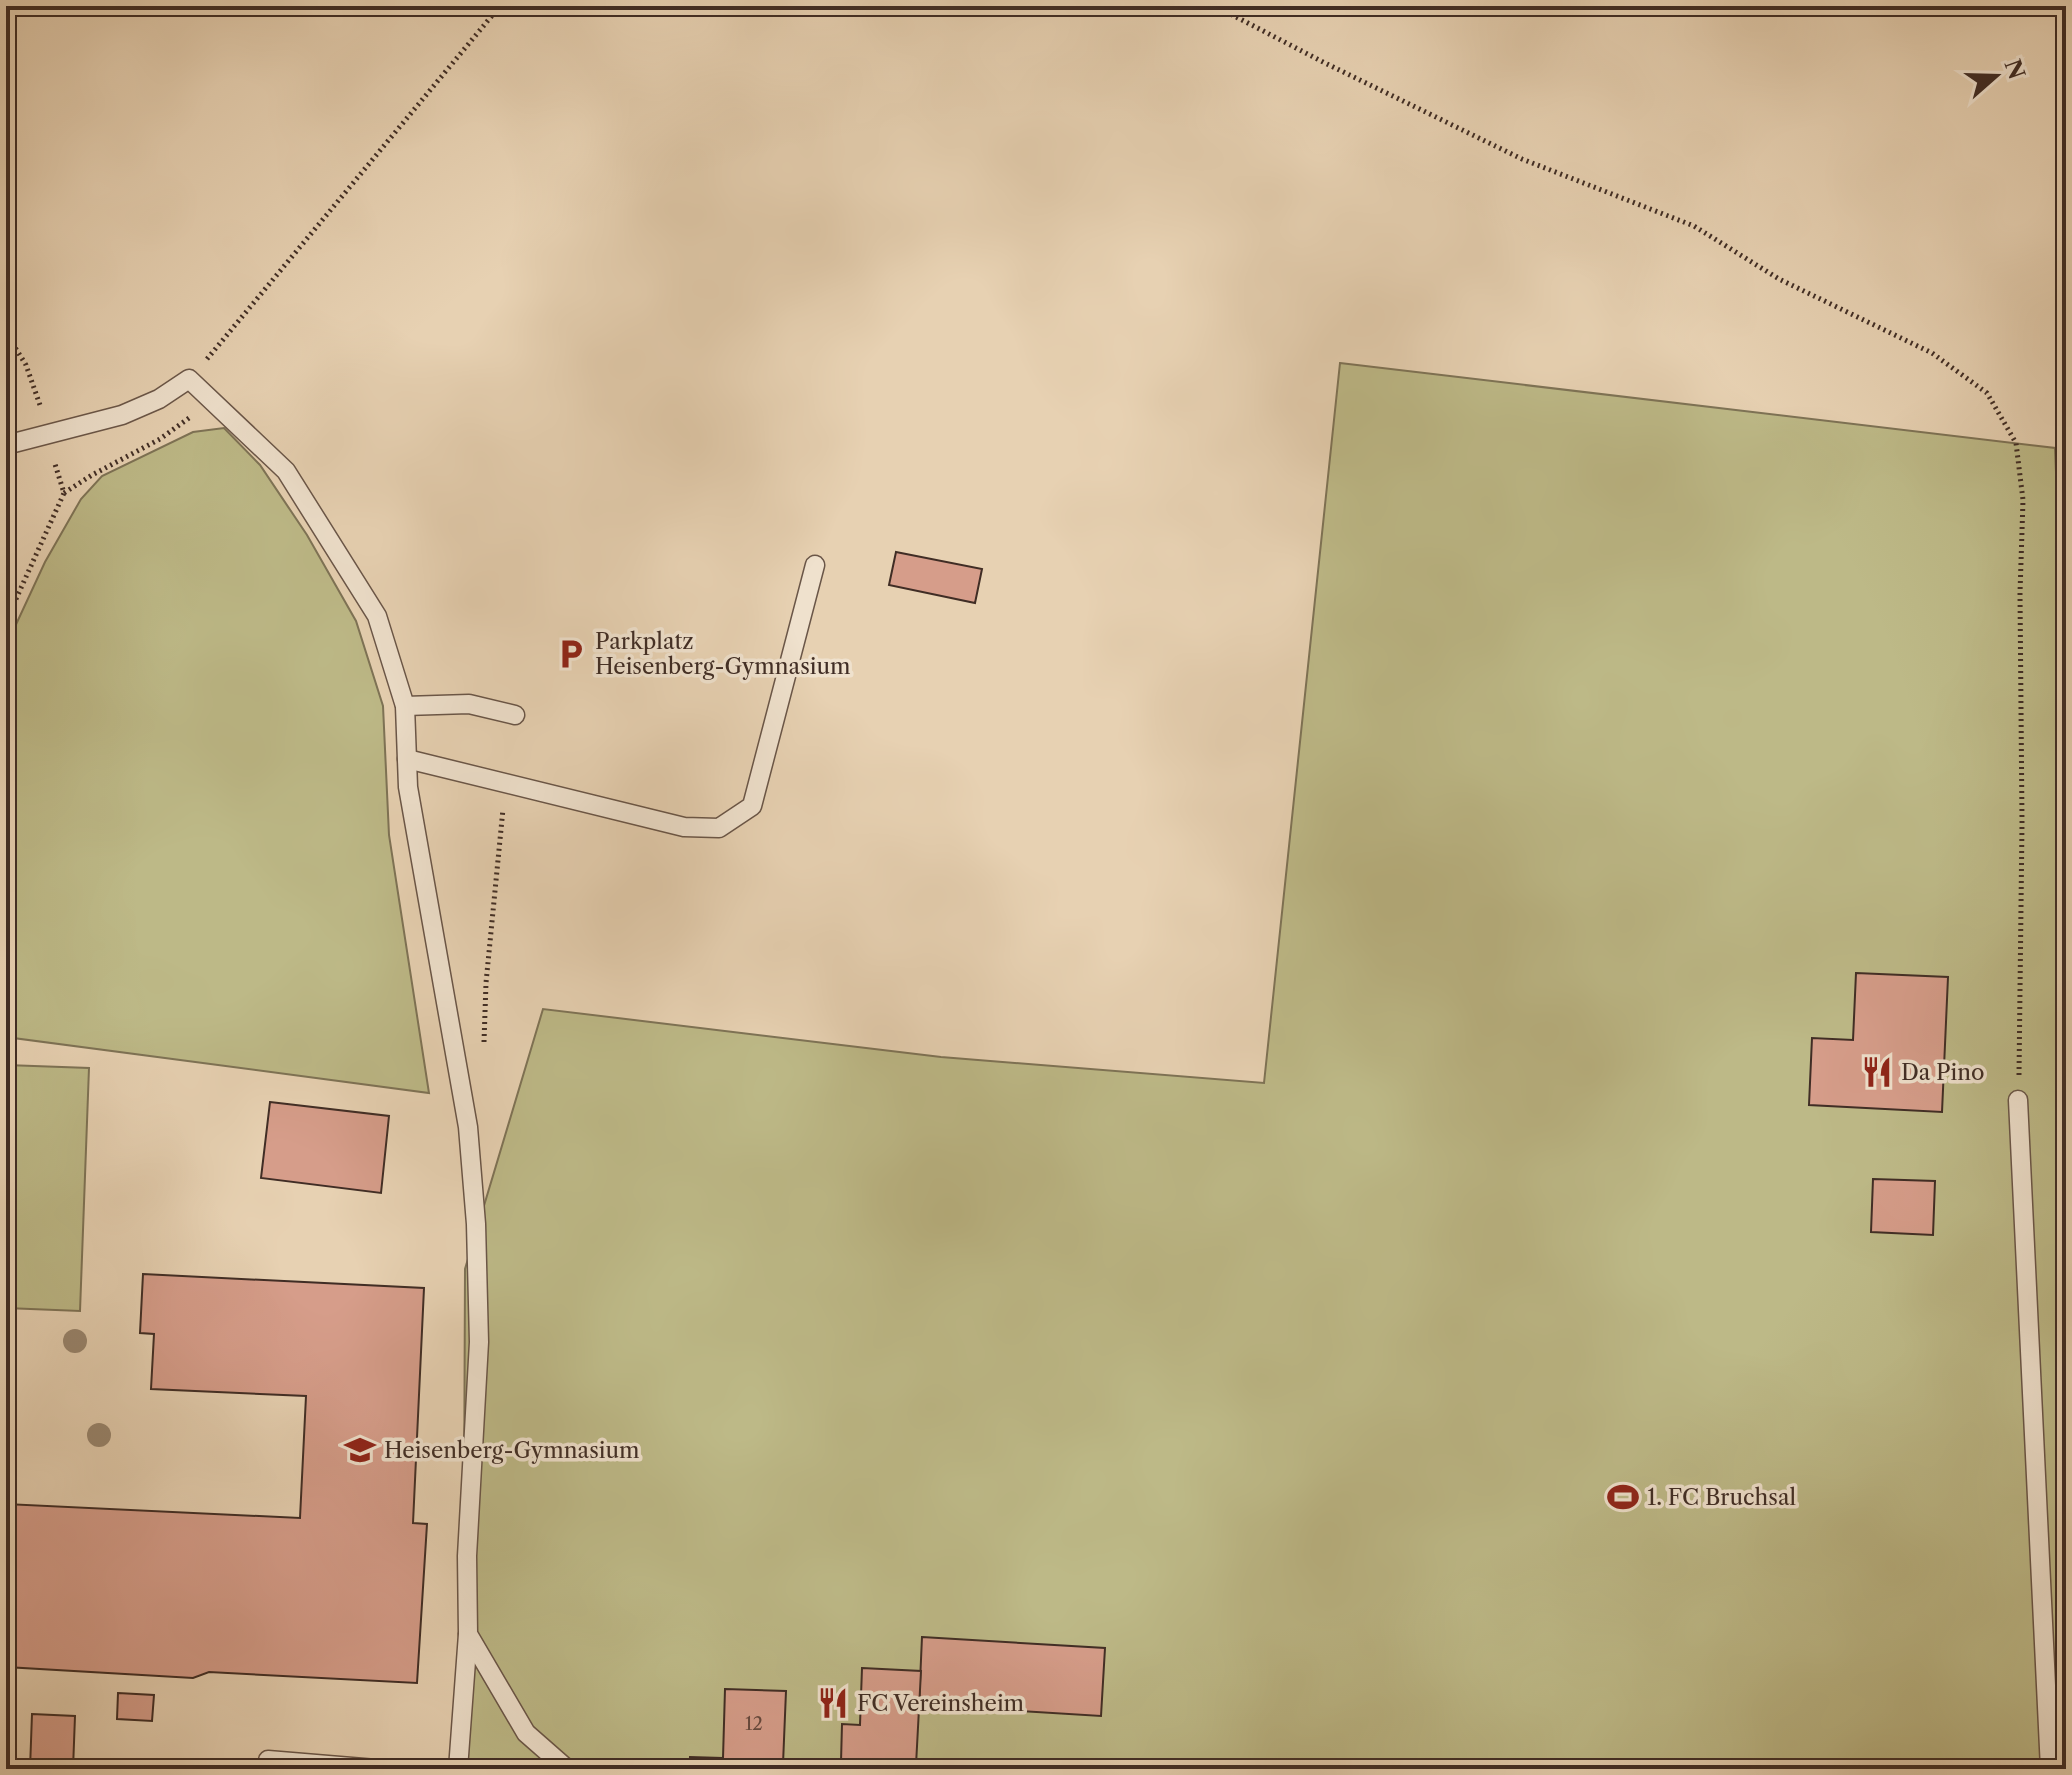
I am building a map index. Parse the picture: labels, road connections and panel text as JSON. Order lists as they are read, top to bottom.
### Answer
{
  "places": {
    "parking": ["Parkplatz Heisenberg-Gymnasium"],
    "restaurant": ["Da Pino", "FC Vereinsheim"],
    "school or university": ["Heisenberg-Gymnasium"],
    "sports": ["1. FC Bruchsal"]
  },
  "house_numbers": ["12"],
  "north": "right"
}
